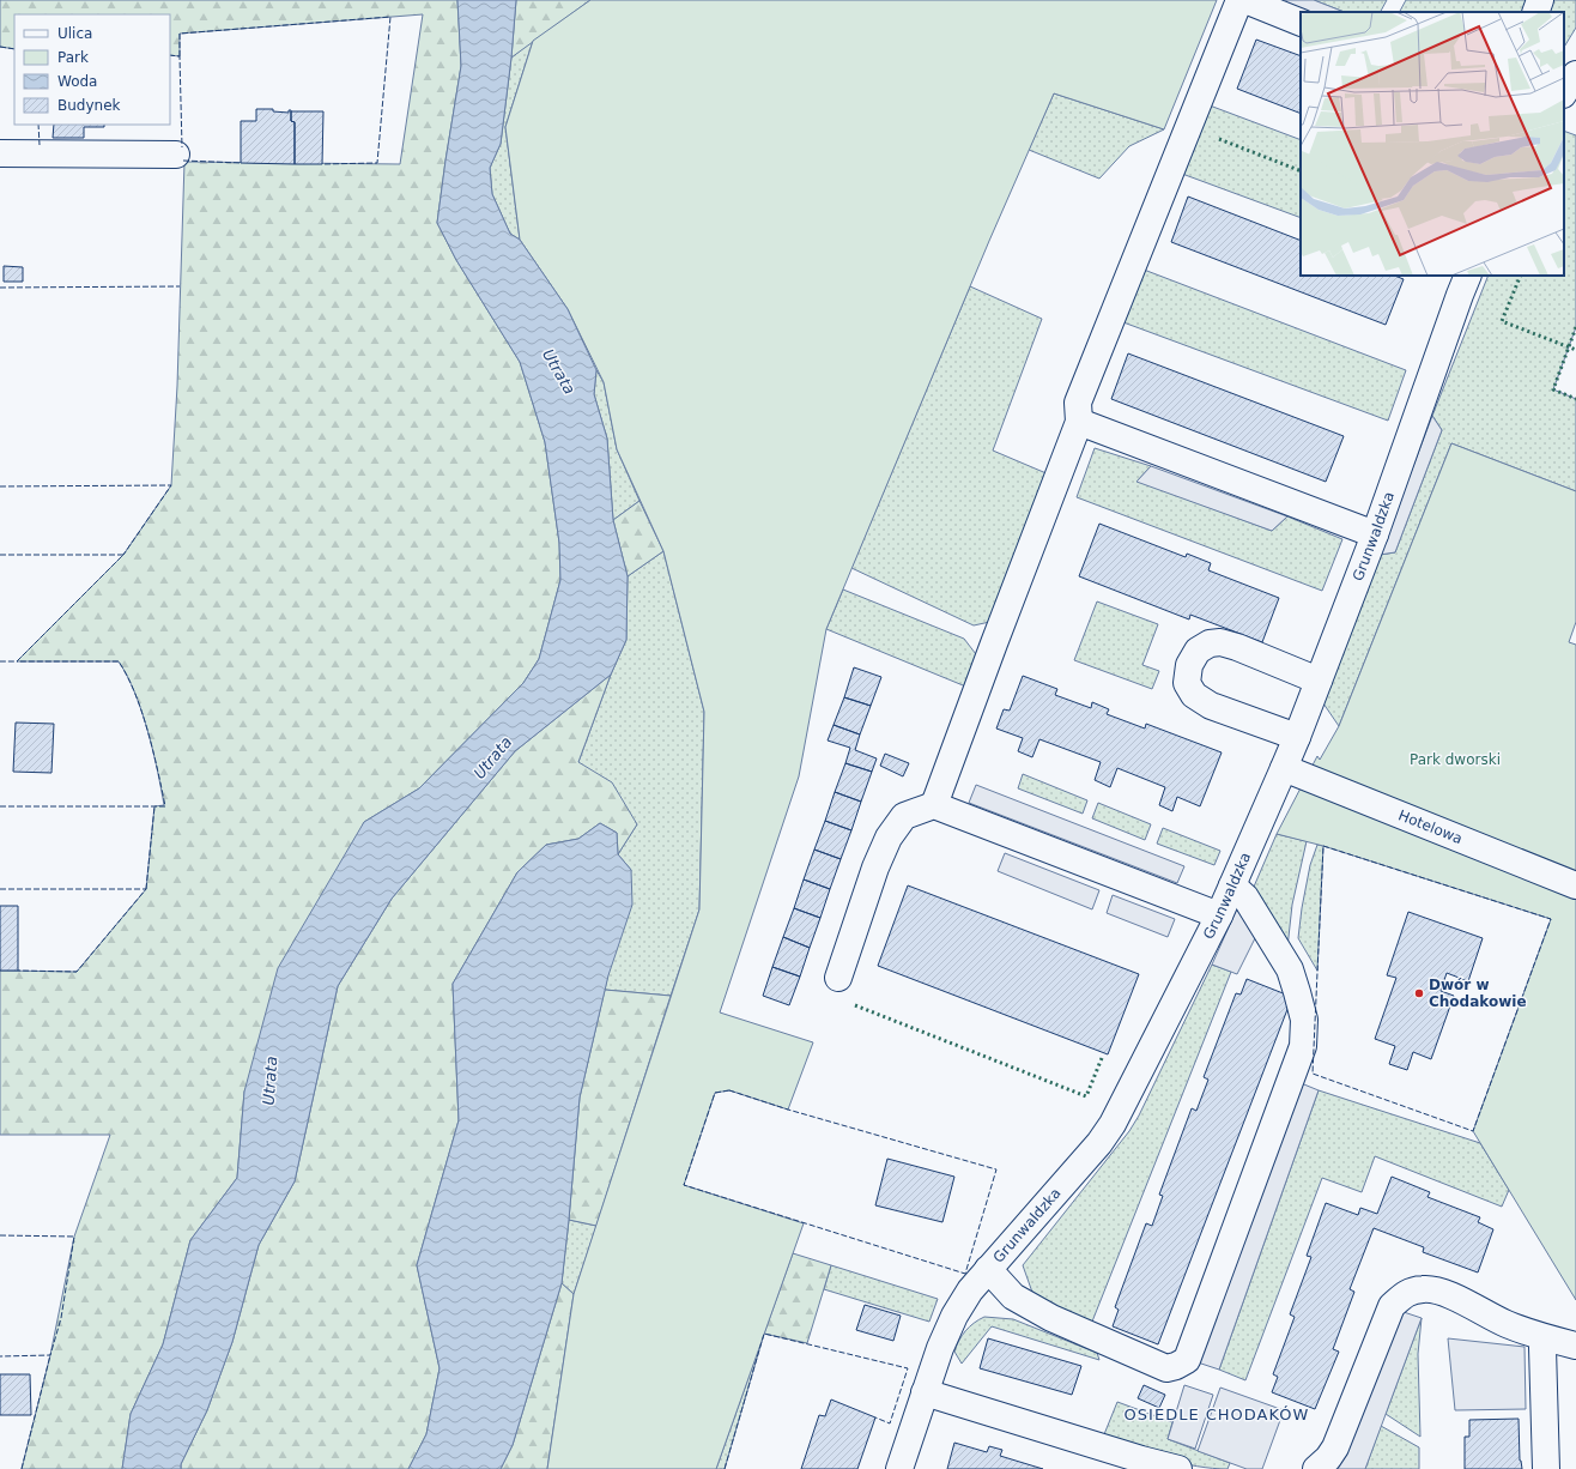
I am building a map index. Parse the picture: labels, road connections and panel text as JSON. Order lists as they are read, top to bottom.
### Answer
{
  "streets": {
    "street": ["Grunwaldzka", "Hotelowa"]
  },
  "crossings": [
    ["Grunwaldzka", "Hotelowa"]
  ],
  "districts": ["OSIEDLE CHODAKÓW"],
  "water": ["Utrata"],
  "parks": ["Park dworski"],
  "places": ["Dwór w Chodakowie"],
  "legend": [
    "Ulica",
    "Park",
    "Woda",
    "Budynek"
  ]
}
